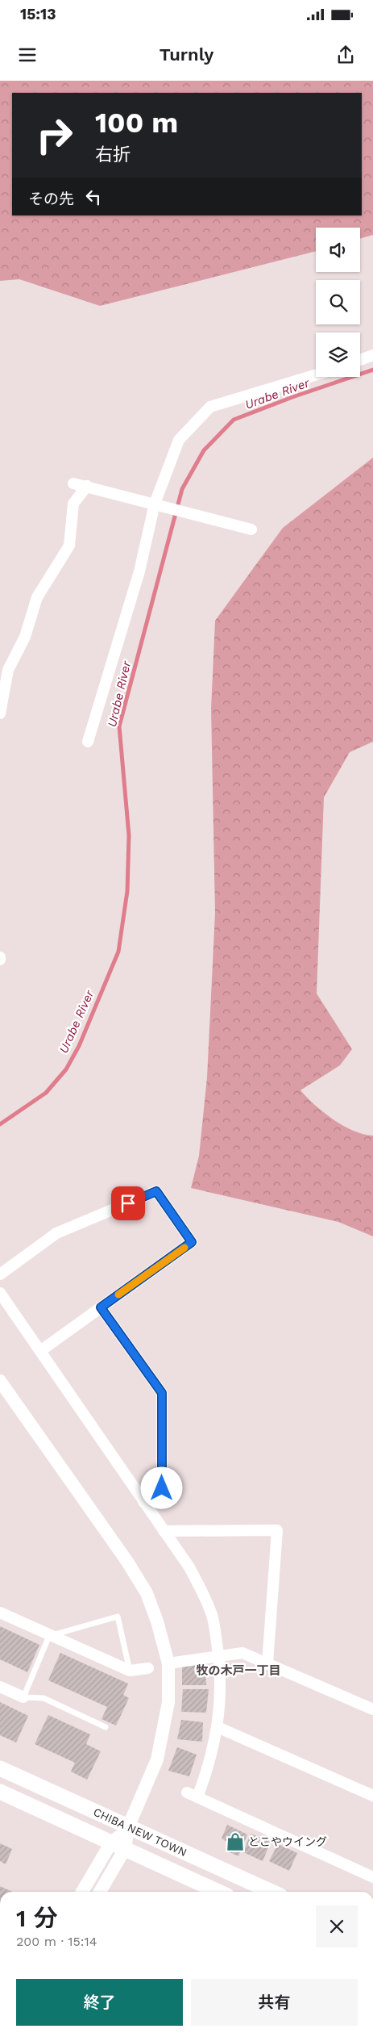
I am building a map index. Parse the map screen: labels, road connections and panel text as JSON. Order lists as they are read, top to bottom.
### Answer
{
  "streets": {
    "main road": ["CHIBA NEW TOWN"]
  },
  "districts": ["牧の木戸一丁目"],
  "water": ["Urabe River"],
  "places": {
    "shop": ["とこやウイング"]
  },
  "page": {
    "status": "15:13",
    "header": "Turnly",
    "turn": ["100 m", "右折"],
    "then": "その先",
    "heading": ["1 分", "200 m · 15:14"],
    "buttons": ["終了", "共有"]
  }
}
